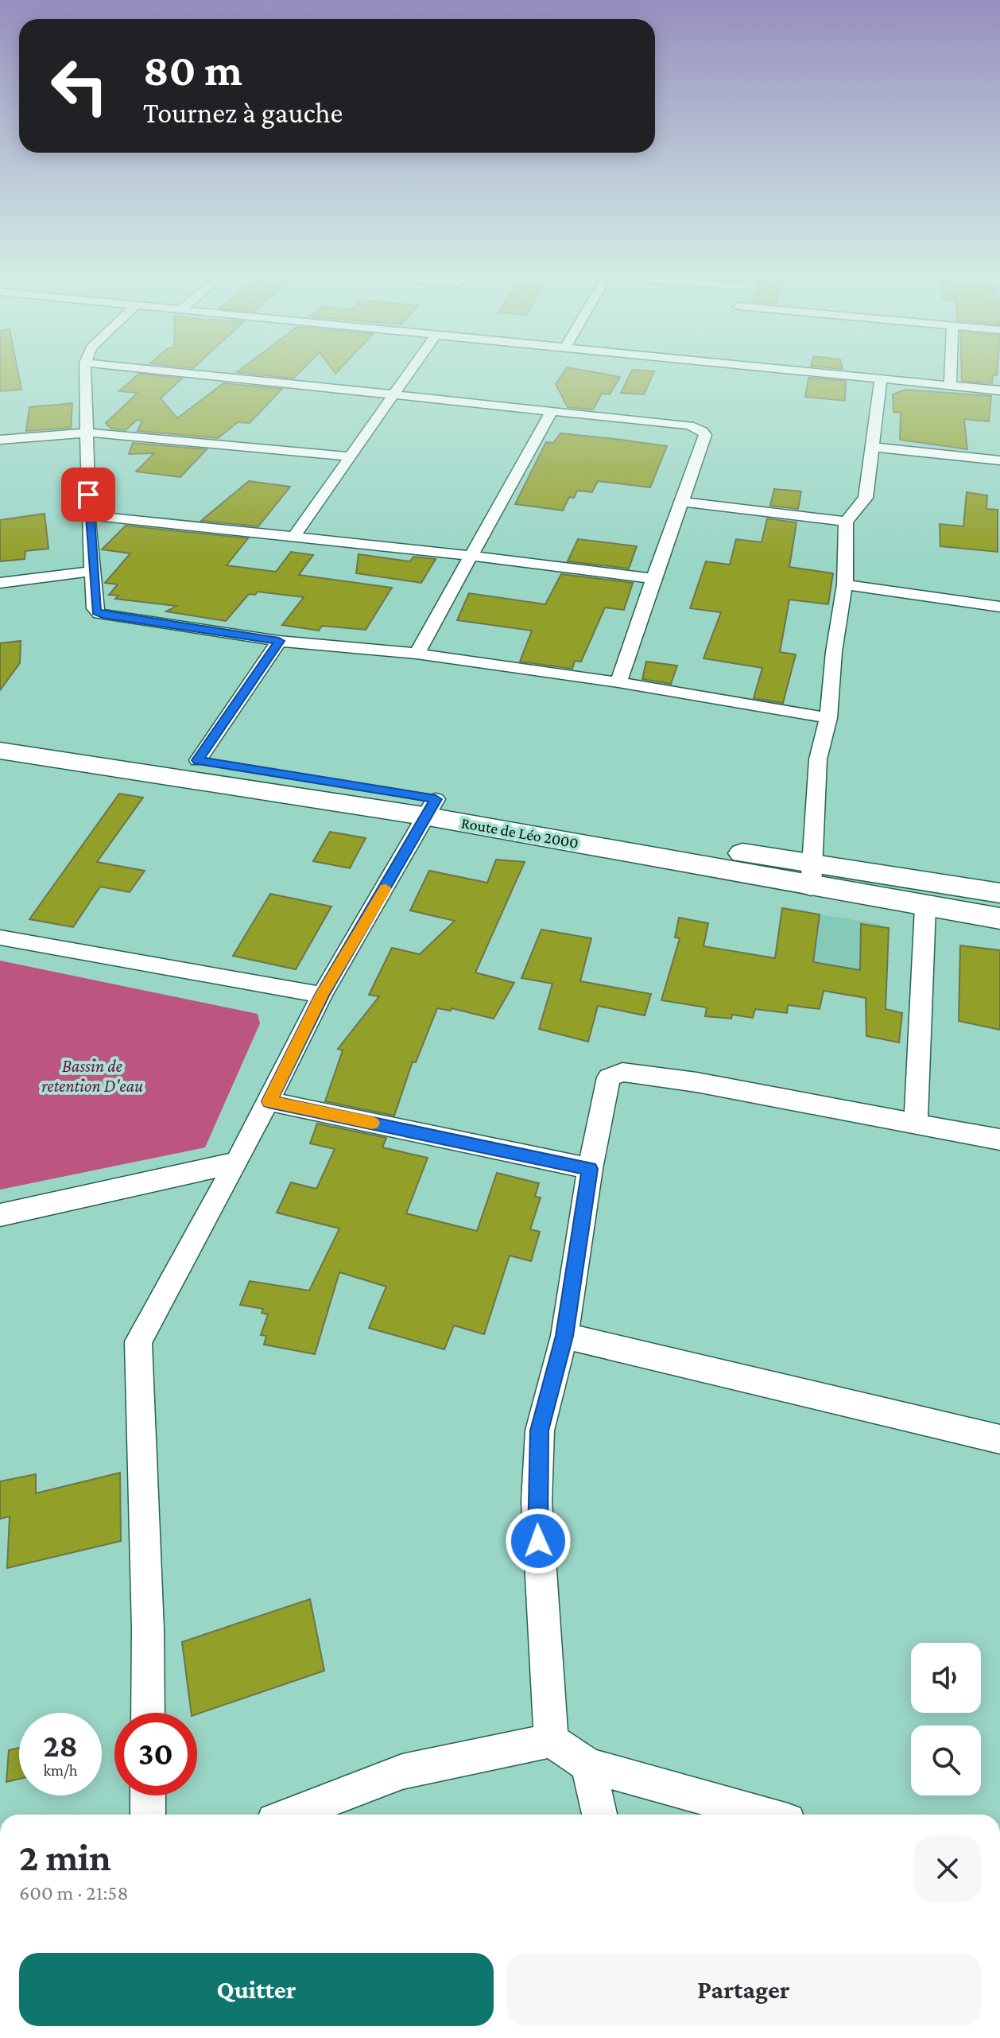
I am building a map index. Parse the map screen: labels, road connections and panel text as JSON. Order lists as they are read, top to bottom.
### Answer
{
  "streets": {
    "street": ["Route de Léo 2000"]
  },
  "water": ["Bassin de retention D'eau"],
  "page": {
    "turn": ["80 m", "Tournez à gauche"],
    "speed": "28 km/h",
    "limit": "30",
    "heading": ["2 min", "600 m · 21:58"],
    "buttons": ["Quitter", "Partager"]
  }
}
